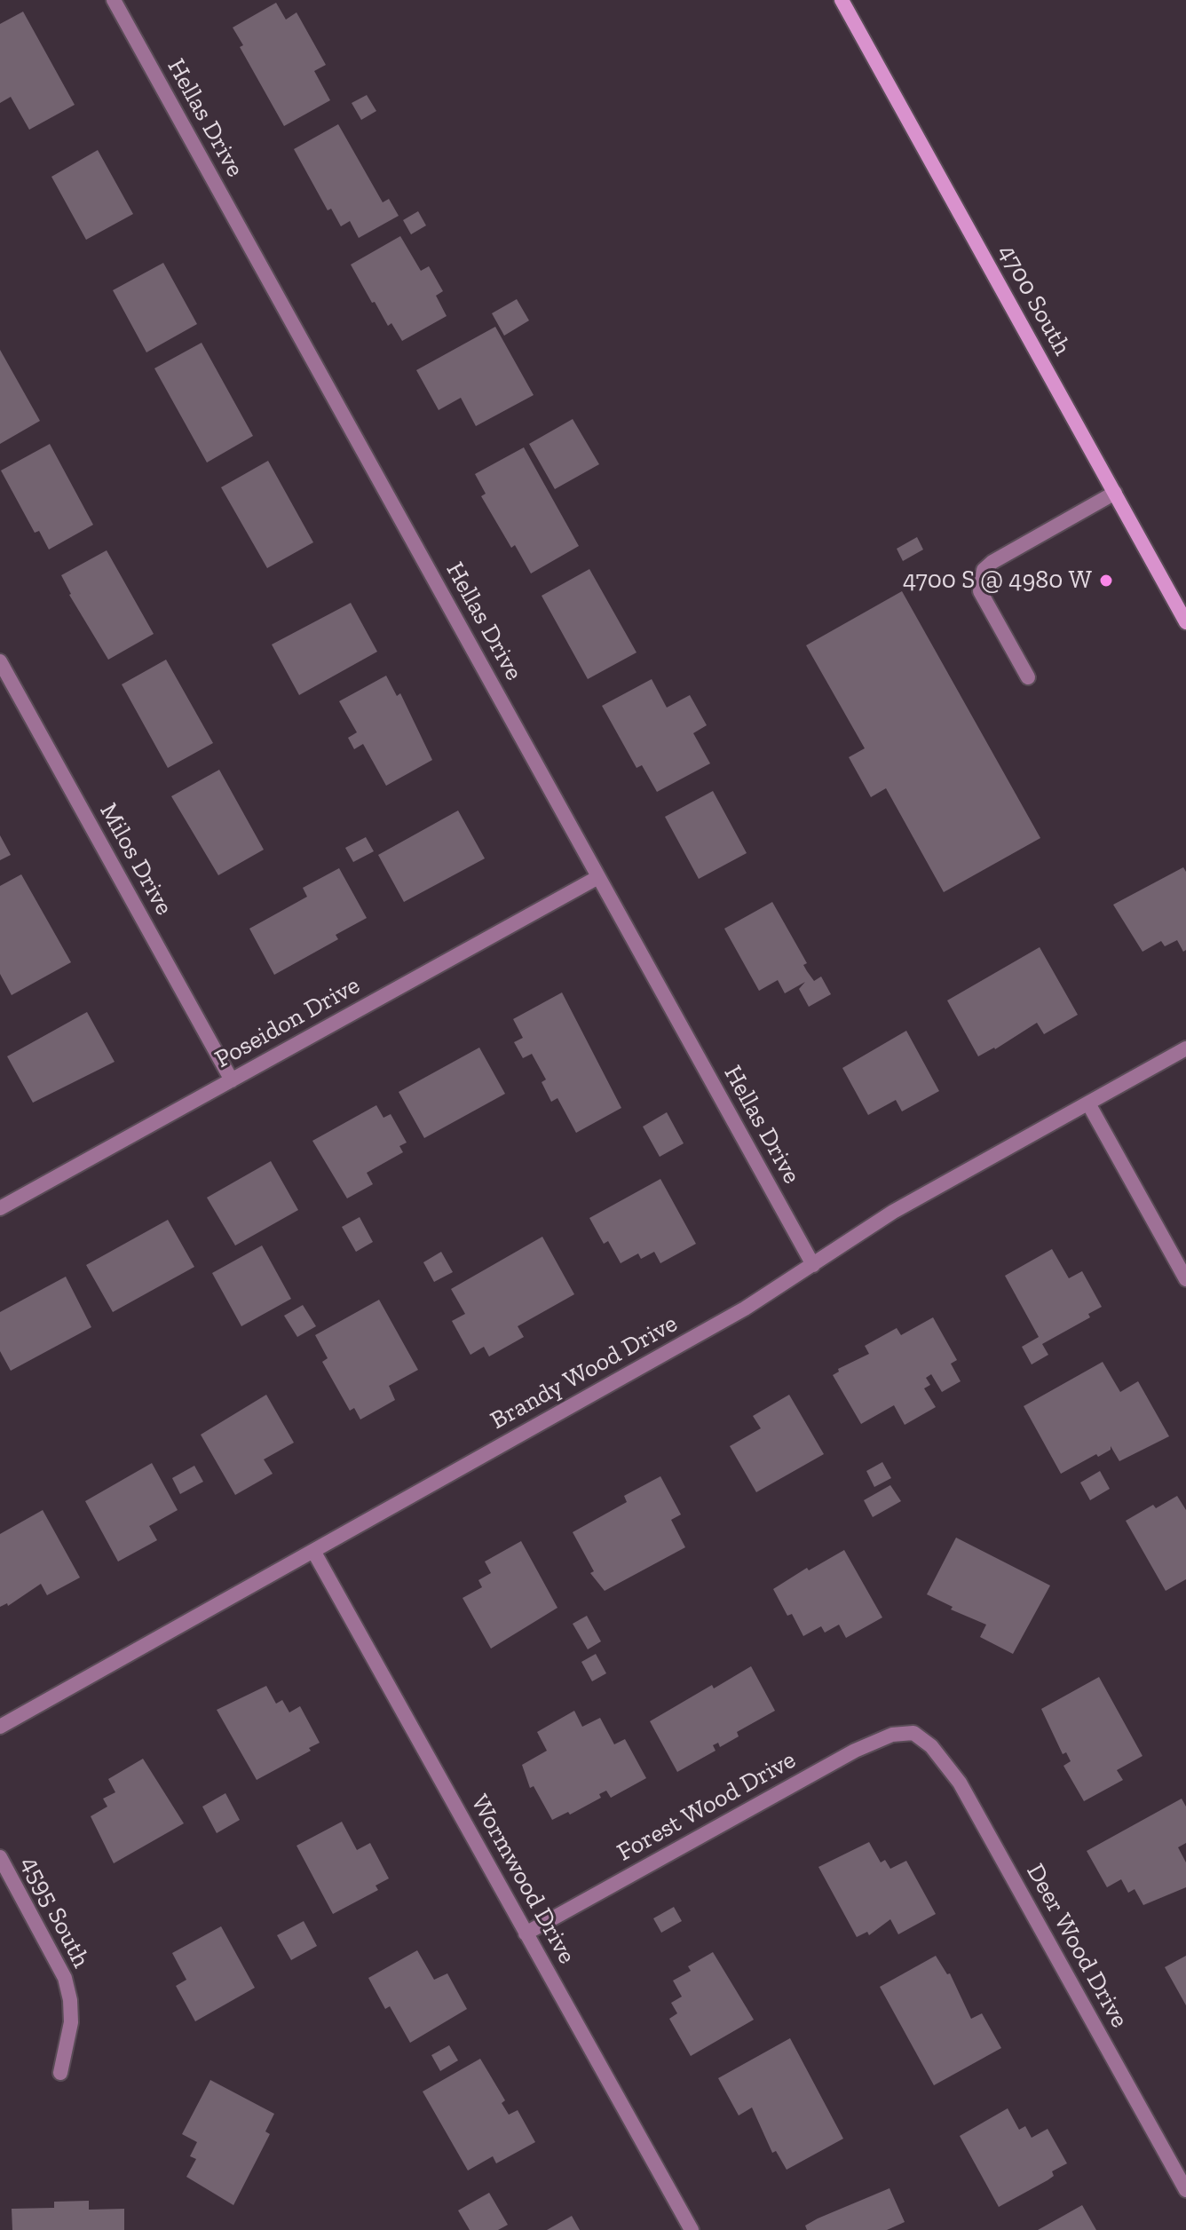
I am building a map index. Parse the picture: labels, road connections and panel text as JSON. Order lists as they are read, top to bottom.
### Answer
{
  "streets": {
    "main road": ["4700 South"],
    "street": [
      "Hellas Drive",
      "Milos Drive",
      "Poseidon Drive",
      "Brandy Wood Drive",
      "Forest Wood Drive",
      "Wormwood Drive",
      "4595 South",
      "Deer Wood Drive"
    ]
  },
  "crossings": [
    ["Hellas Drive", "Poseidon Drive"],
    ["Hellas Drive", "Brandy Wood Drive"],
    ["Milos Drive", "Poseidon Drive"],
    ["Brandy Wood Drive", "Wormwood Drive"],
    ["Forest Wood Drive", "Wormwood Drive"],
    ["Forest Wood Drive", "Deer Wood Drive"]
  ],
  "places": ["4700 S @ 4980 W"]
}
